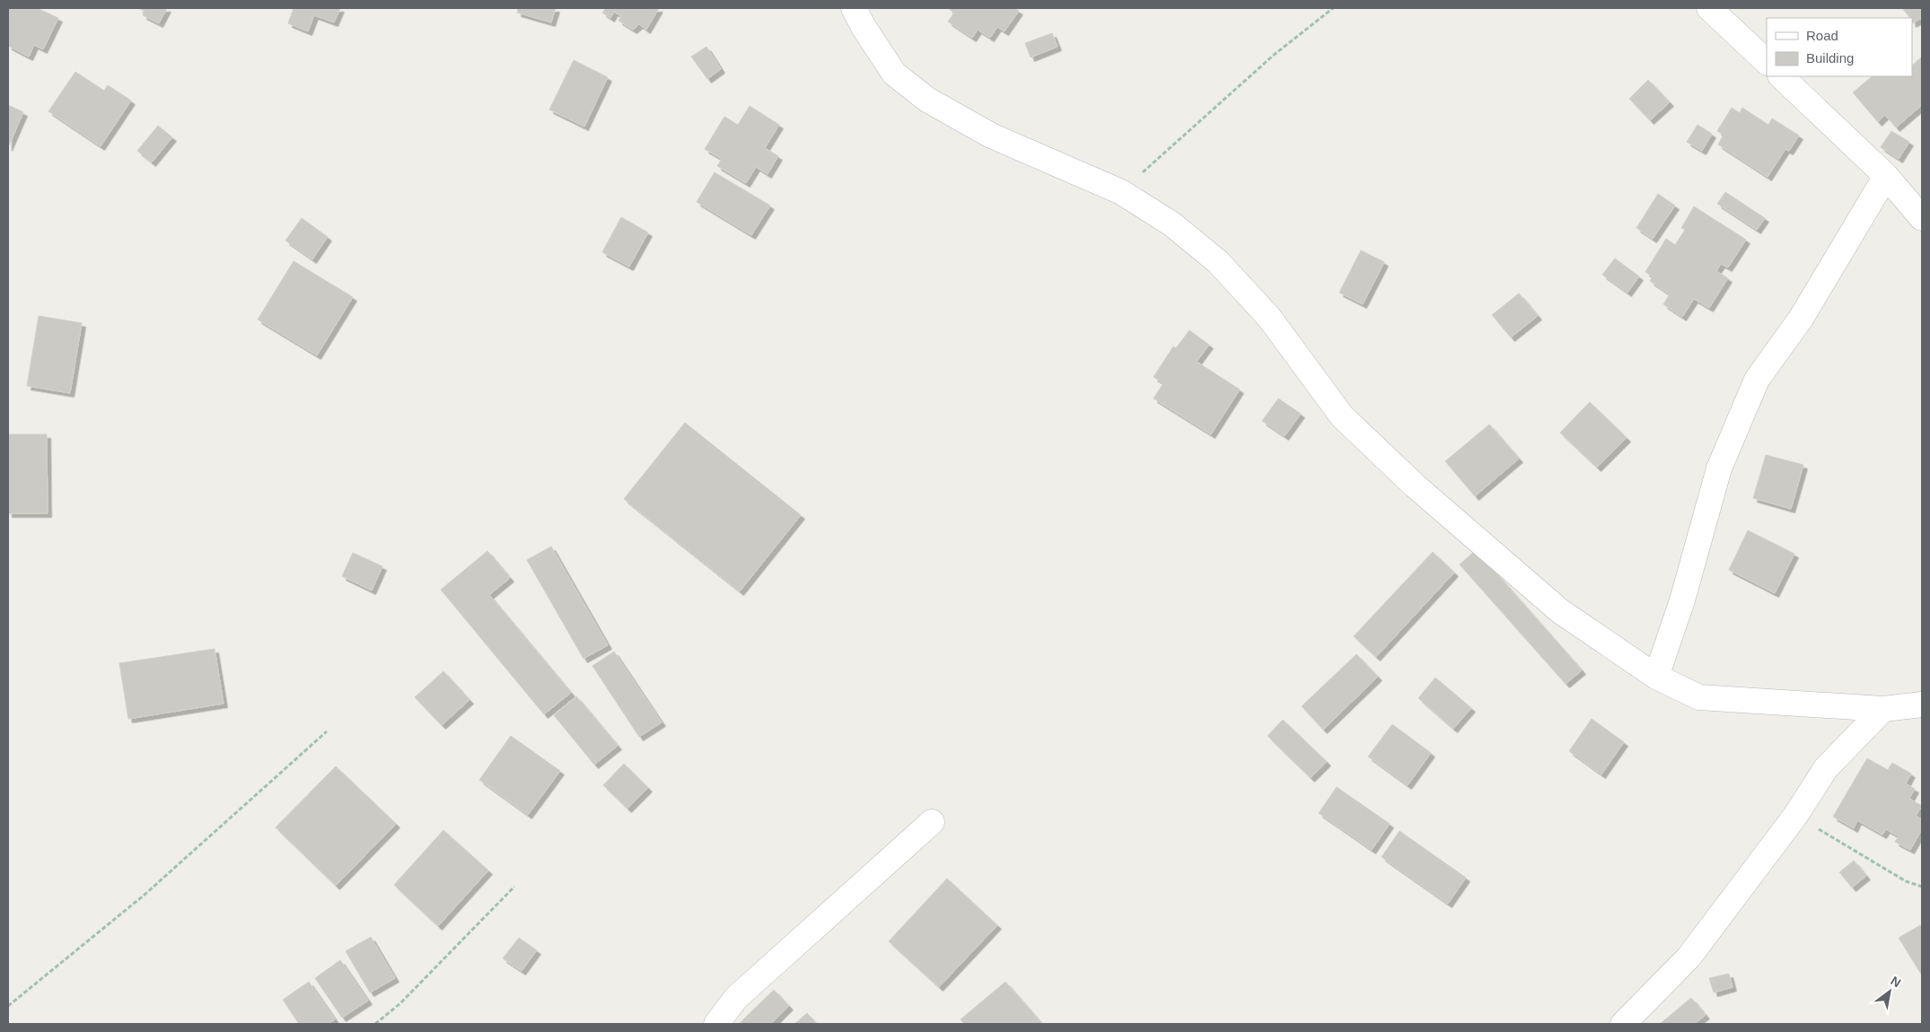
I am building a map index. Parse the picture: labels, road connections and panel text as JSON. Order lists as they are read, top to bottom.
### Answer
{
  "legend": ["Road", "Building"],
  "north": "top right"
}
